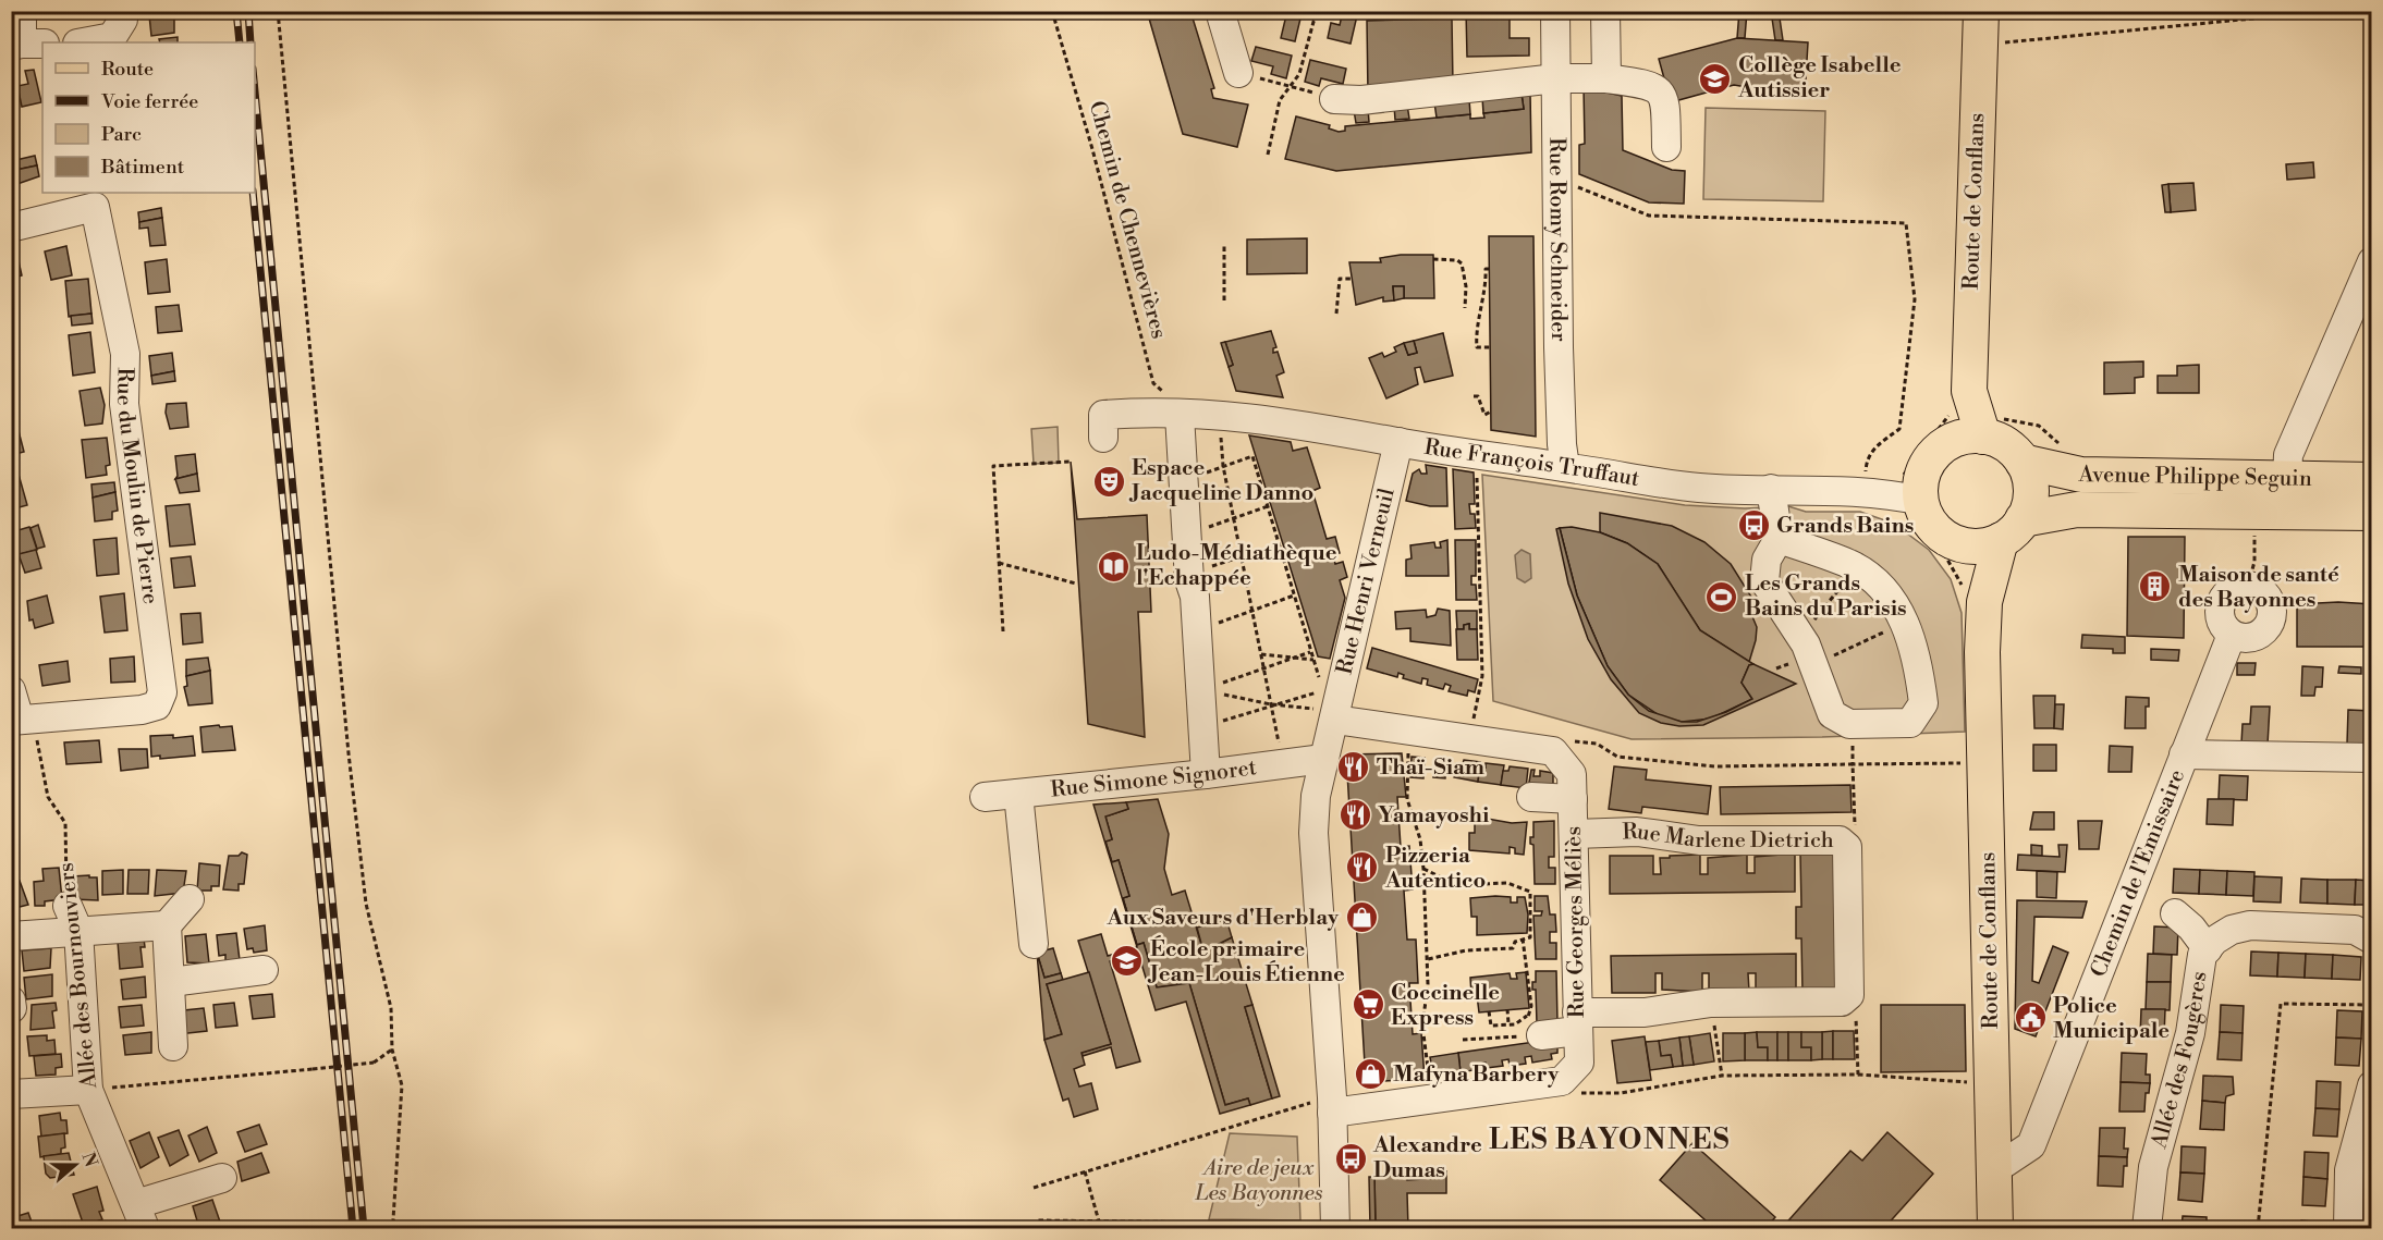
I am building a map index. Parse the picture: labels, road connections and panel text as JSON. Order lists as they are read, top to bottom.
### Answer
{
  "streets": {
    "main road": ["Route de Conflans", "Avenue Philippe Seguin"],
    "street": [
      "Rue Romy Schneider",
      "Rue François Truffaut",
      "Rue du Moulin de Pierre",
      "Rue Henri Verneuil",
      "Rue Simone Signoret",
      "Rue Marlene Dietrich",
      "Chemin de l'Emissaire",
      "Rue Georges Méliès",
      "Allée des Bournouviers",
      "Allée des Fougères"
    ],
    "path": ["Chemin de Chennevières"]
  },
  "crossings": [
    ["Route de Conflans", "Avenue Philippe Seguin"],
    ["Route de Conflans", "Chemin de l'Emissaire"],
    ["Rue Romy Schneider", "Rue François Truffaut"],
    ["Rue François Truffaut", "Rue Henri Verneuil"],
    ["Rue du Moulin de Pierre", "Allée des Bournouviers"],
    ["Rue Henri Verneuil", "Rue Simone Signoret"],
    ["Rue Henri Verneuil", "Rue Georges Méliès"],
    ["Rue Marlene Dietrich", "Rue Georges Méliès"]
  ],
  "districts": ["LES BAYONNES"],
  "parks": ["Aire de jeux Les Bayonnes"],
  "places": {
    "school or university": ["Collège Isabelle Autissier", "École primaire Jean-Louis Étienne"],
    "theatre": ["Espace Jacqueline Danno"],
    "bus stop": ["Grands Bains", "Alexandre Dumas"],
    "library": ["Ludo-Médiathèque l'Echappée"],
    "building": ["Maison de santé des Bayonnes"],
    "sports": ["Les Grands Bains du Parisis"],
    "restaurant": ["Thaï-Siam", "Yamayoshi", "Pizzeria Autentico"],
    "shop": ["Aux Saveurs d'Herblay", "Mafyna Barbery"],
    "supermarket": ["Coccinelle Express"],
    "public building": ["Police Municipale"]
  },
  "legend": [
    "Route",
    "Voie ferrée",
    "Parc",
    "Bâtiment"
  ],
  "north": "right"
}
